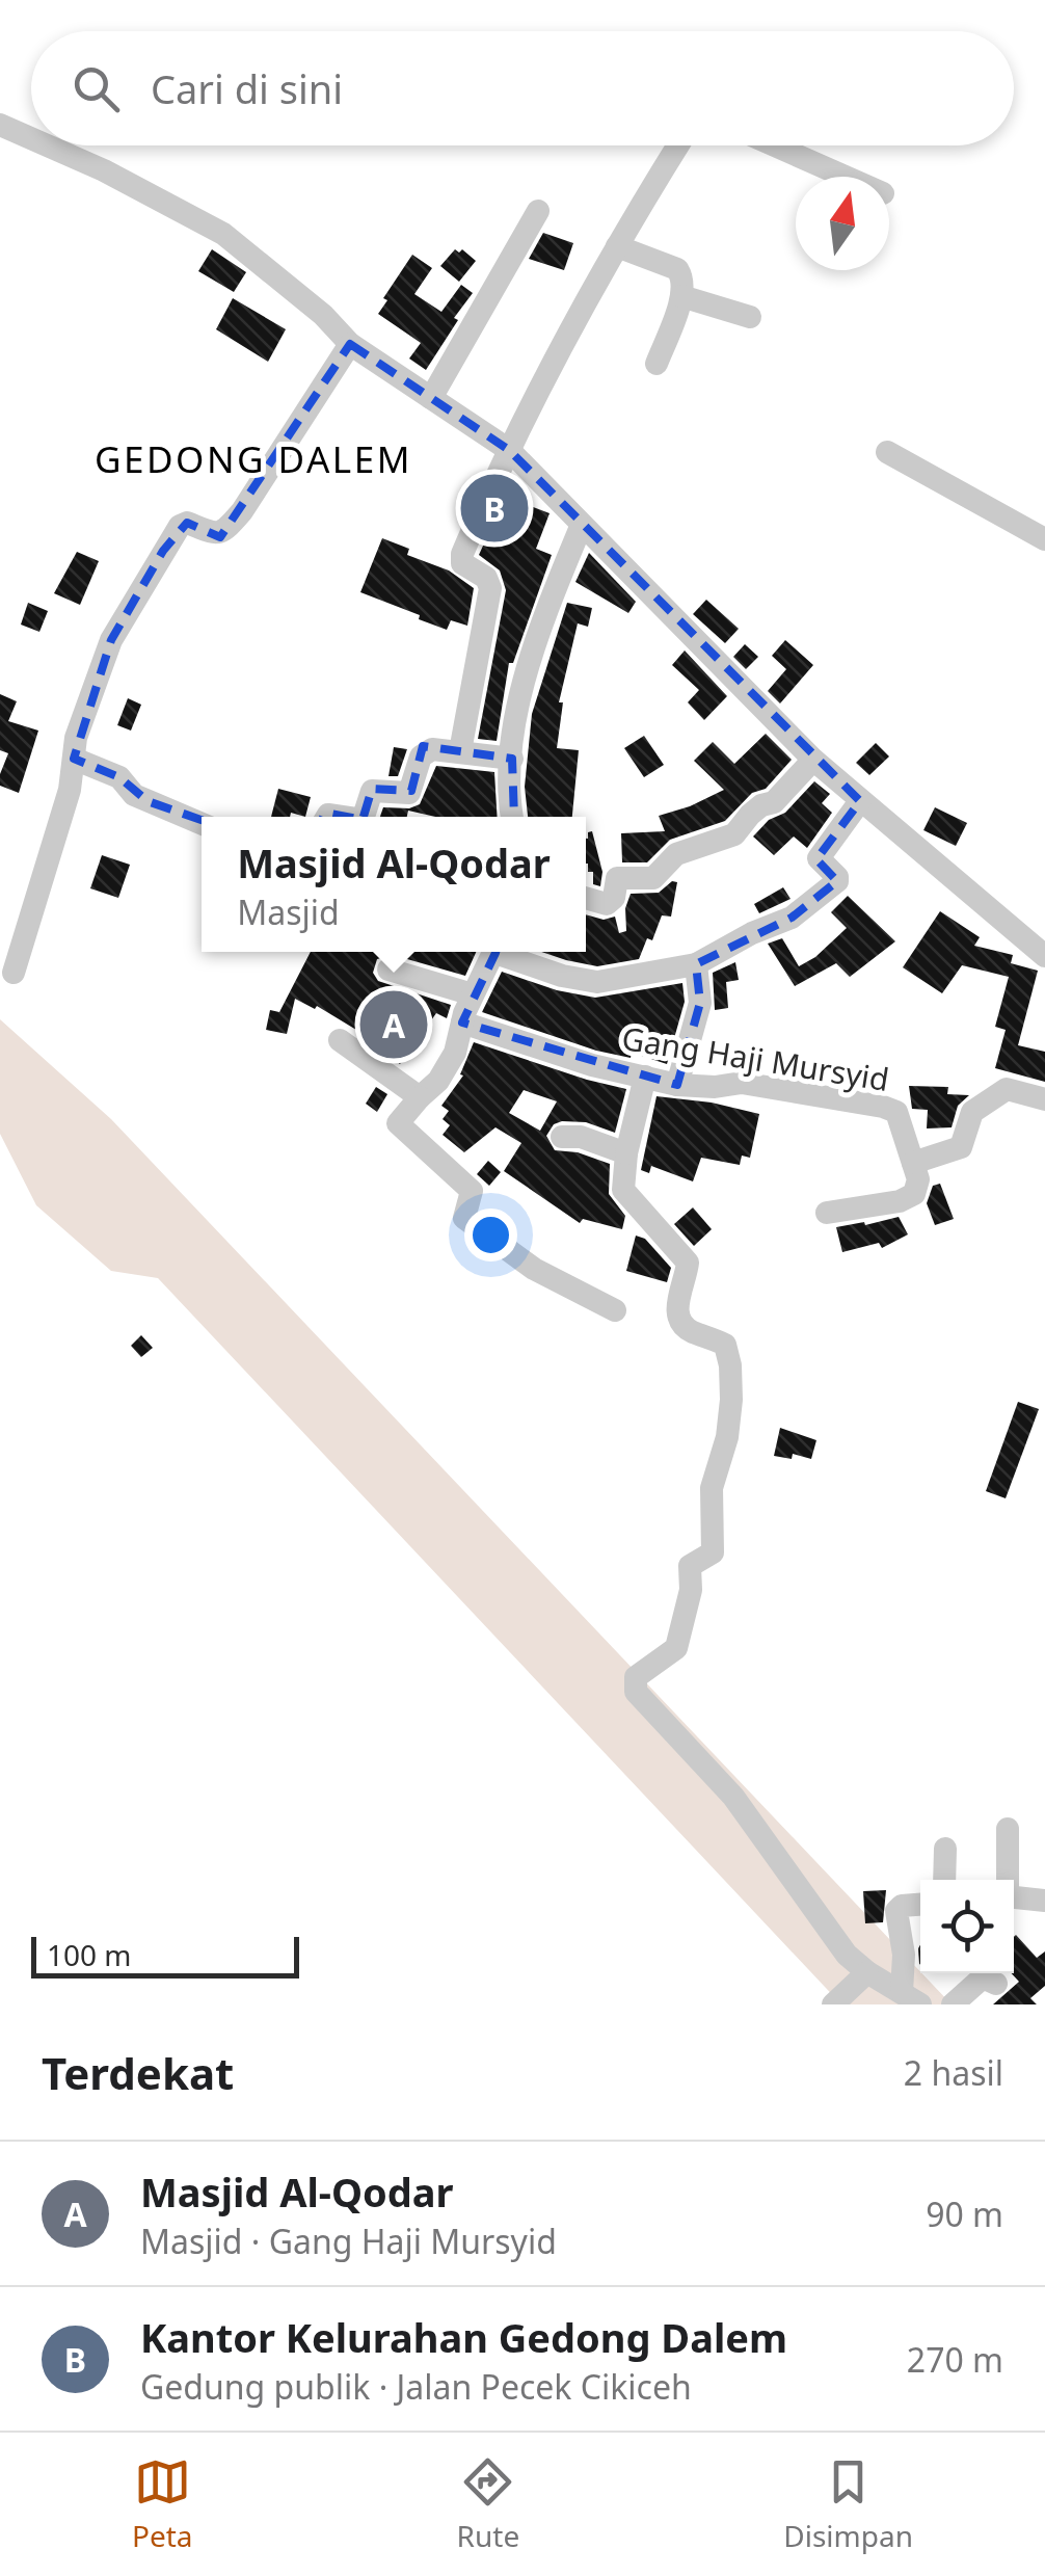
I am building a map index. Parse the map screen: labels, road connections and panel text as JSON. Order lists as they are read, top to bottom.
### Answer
{
  "streets": {
    "street": ["Gang Haji Mursyid"]
  },
  "districts": ["GEDONG DALEM"],
  "scale_bar": "100 m",
  "north": "top",
  "page": {
    "search": "Cari di sini",
    "pins": ["B", "A"],
    "popup": ["Masjid Al-Qodar", "Masjid"],
    "scale": "100 m",
    "heading": ["Terdekat", "2 hasil"],
    "list": [
      {
        "mark": "A",
        "name": "Masjid Al-Qodar",
        "note": "Masjid · Gang Haji Mursyid",
        "value": "90 m"
      },
      {
        "mark": "B",
        "name": "Kantor Kelurahan Gedong Dalem",
        "note": "Gedung publik · Jalan Pecek Cikiceh",
        "value": "270 m"
      }
    ],
    "nav": ["Peta", "Rute", "Disimpan"]
  }
}
